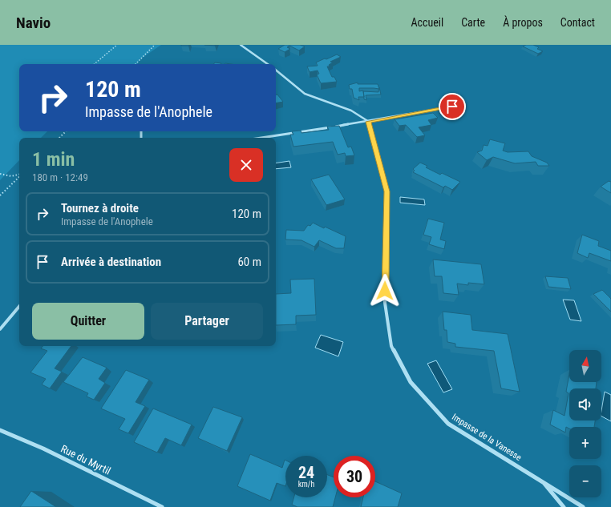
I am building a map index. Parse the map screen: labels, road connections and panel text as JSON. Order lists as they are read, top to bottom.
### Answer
{
  "streets": {
    "street": ["Impasse de la Vanesse", "Rue du Myrtil"]
  },
  "north": "top",
  "page": {
    "header": "Navio",
    "nav": [
      "Accueil",
      "Carte",
      "À propos",
      "Contact"
    ],
    "turn": ["120 m", "Impasse de l'Anophele"],
    "heading": ["1 min", "180 m · 12:49"],
    "list": [
      {
        "name": "Tournez à droite",
        "note": "Impasse de l'Anophele",
        "value": "120 m"
      },
      {
        "name": "Arrivée à destination",
        "value": "60 m"
      }
    ],
    "buttons": ["Quitter", "Partager"],
    "map_buttons": ["+", "−"],
    "speed": "24 km/h",
    "limit": "30"
  }
}
